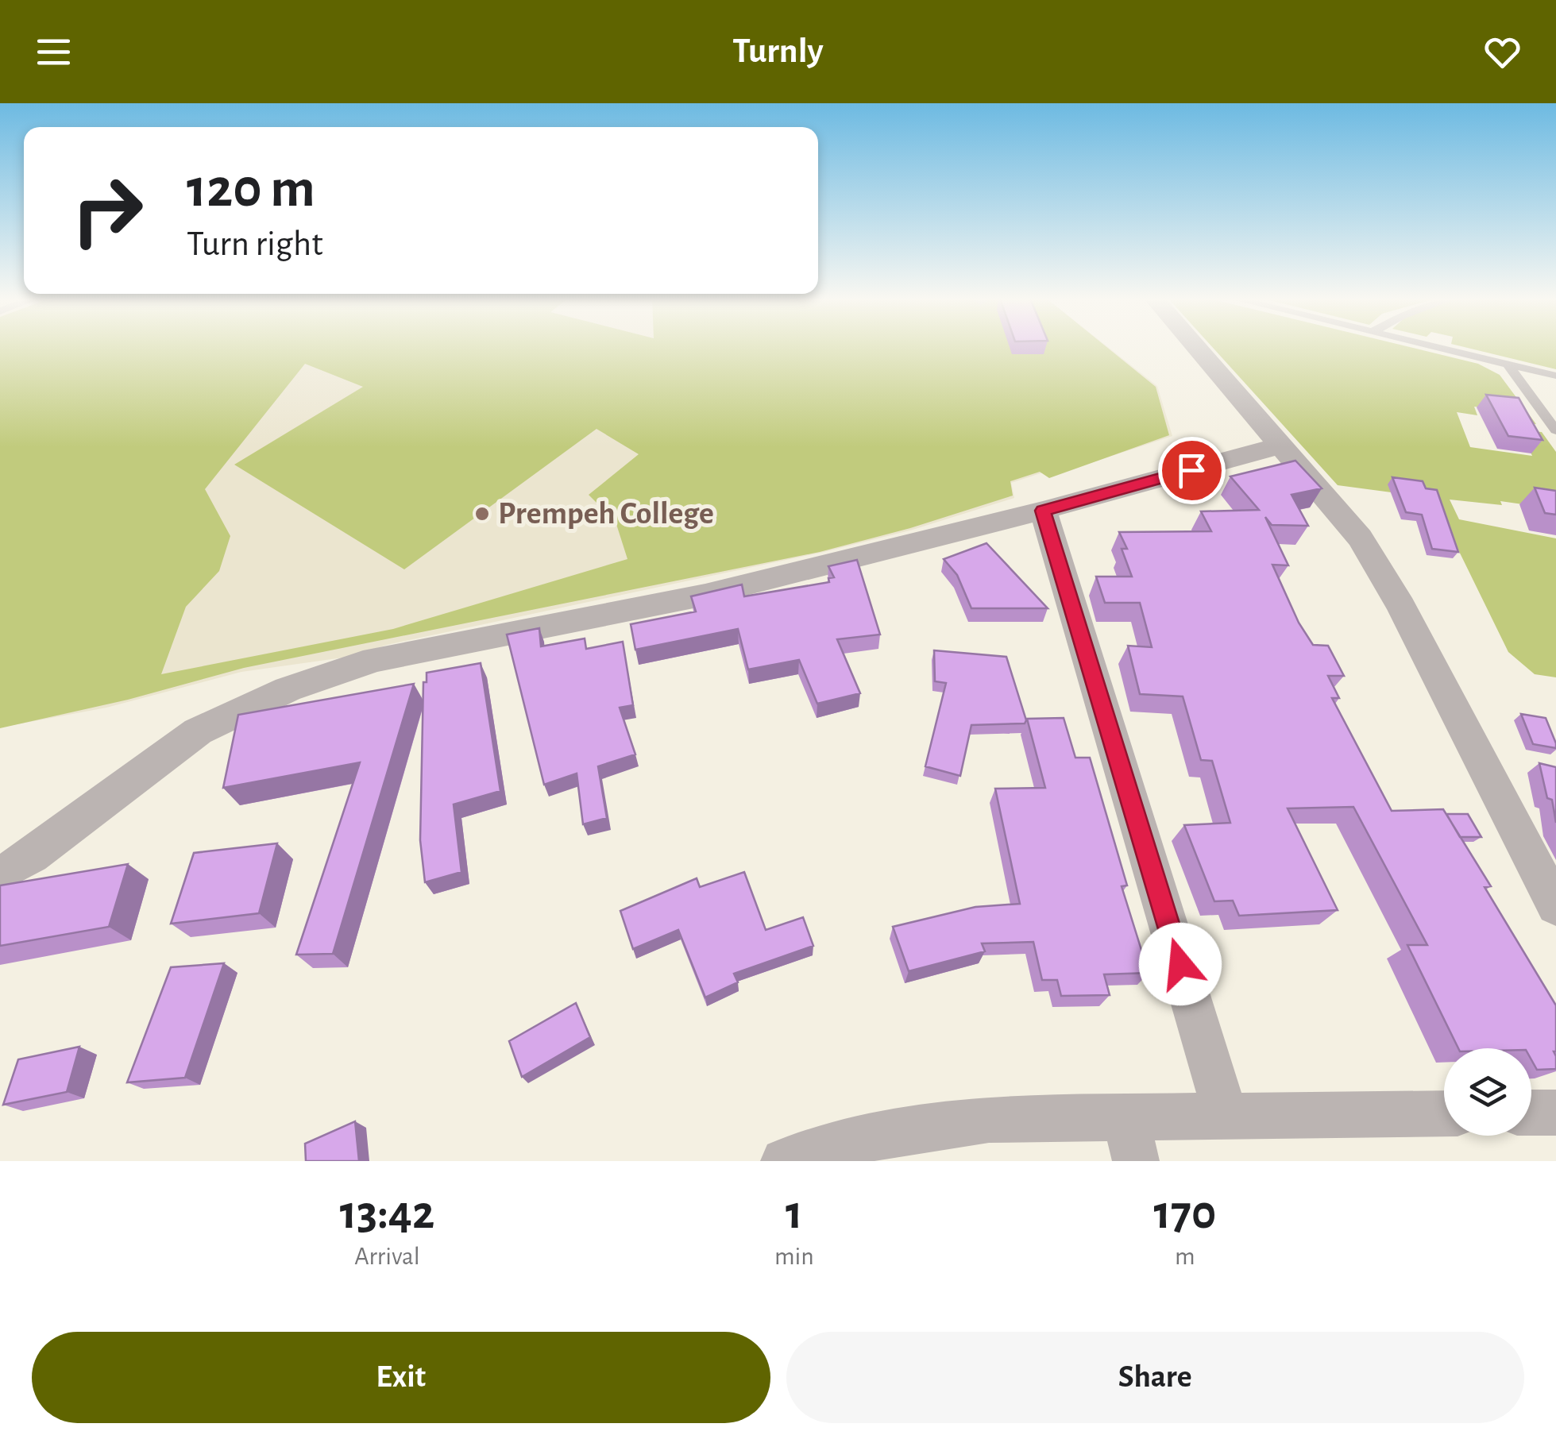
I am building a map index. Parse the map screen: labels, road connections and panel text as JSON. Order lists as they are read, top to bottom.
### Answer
{
  "places": ["Prempeh College"],
  "page": {
    "header": "Turnly",
    "turn": ["120 m", "Turn right"],
    "eta": [
      "13:42",
      "Arrival",
      "1",
      "min",
      "170",
      "m"
    ],
    "buttons": ["Exit", "Share"]
  }
}
